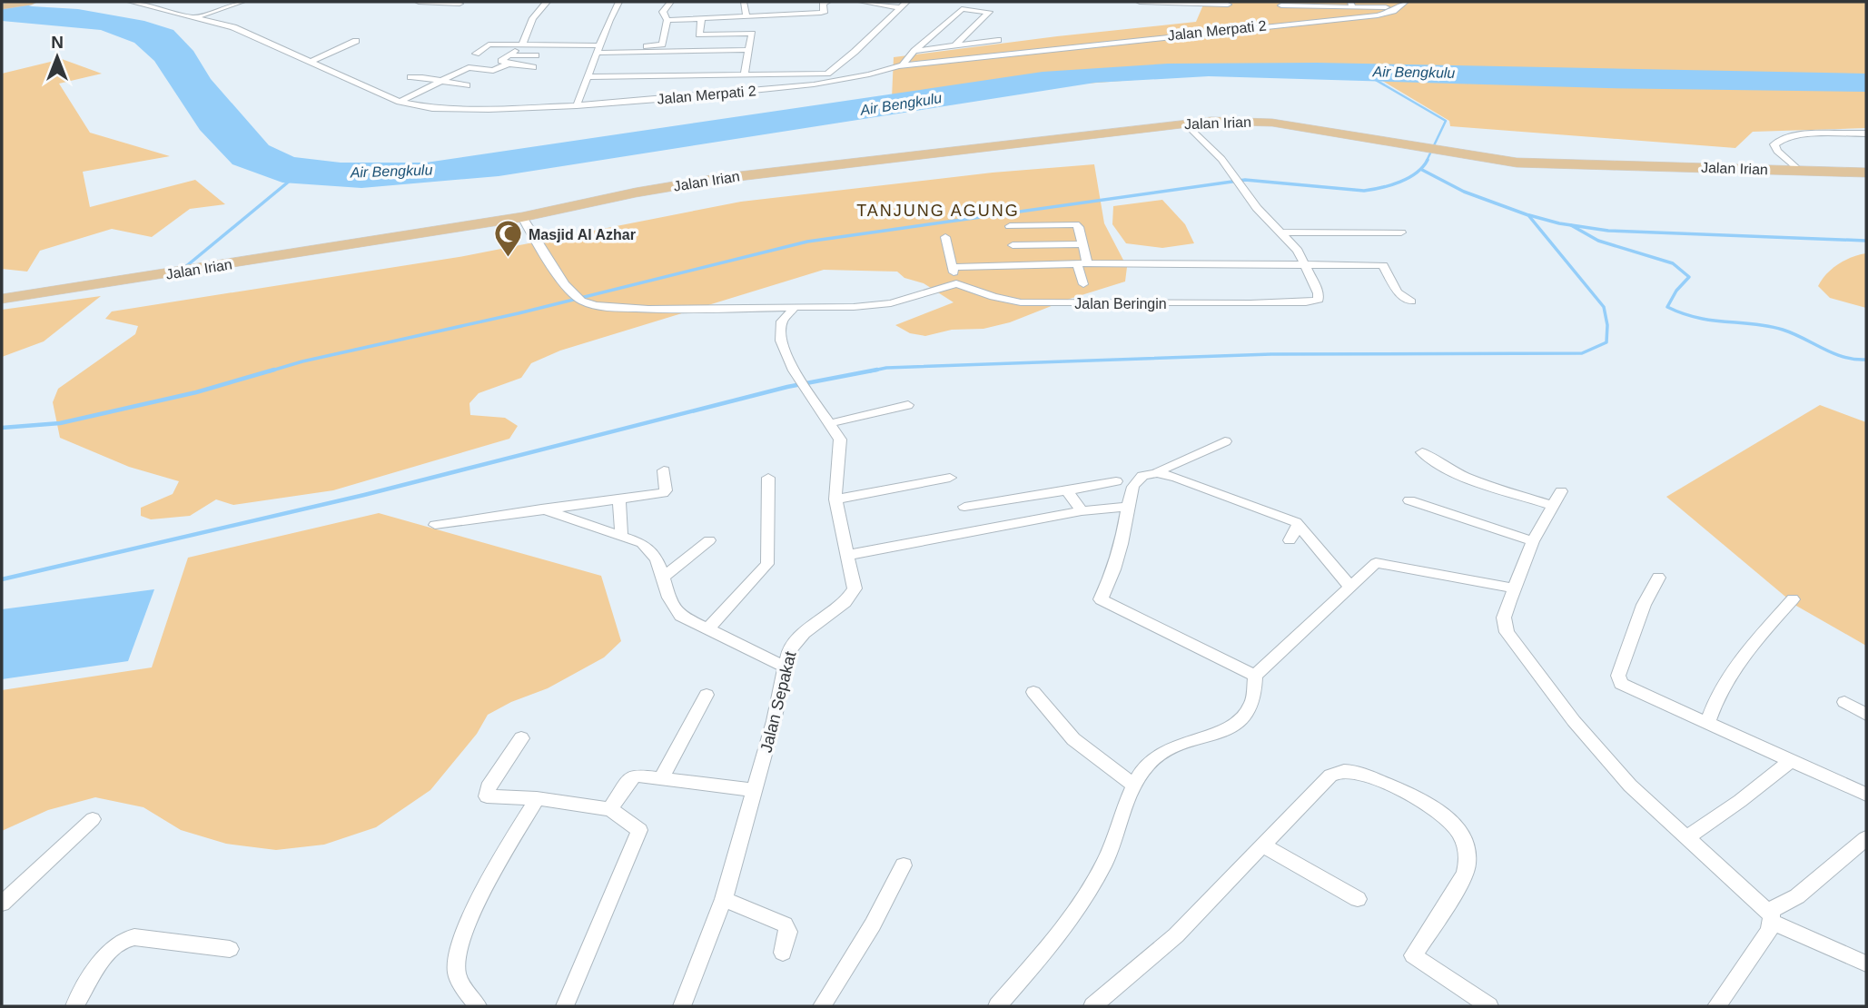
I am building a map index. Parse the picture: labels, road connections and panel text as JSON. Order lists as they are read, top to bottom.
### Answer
{
  "streets": {
    "main road": ["Jalan Irian"],
    "street": ["Jalan Merpati 2", "Jalan Beringin", "Jalan Sepakat"]
  },
  "crossings": [
    ["Jalan Irian", "Jalan Beringin"]
  ],
  "districts": ["TANJUNG AGUNG"],
  "water": ["Air Bengkulu"],
  "places": {
    "mosque": ["Masjid Al Azhar"]
  },
  "north": "top"
}
